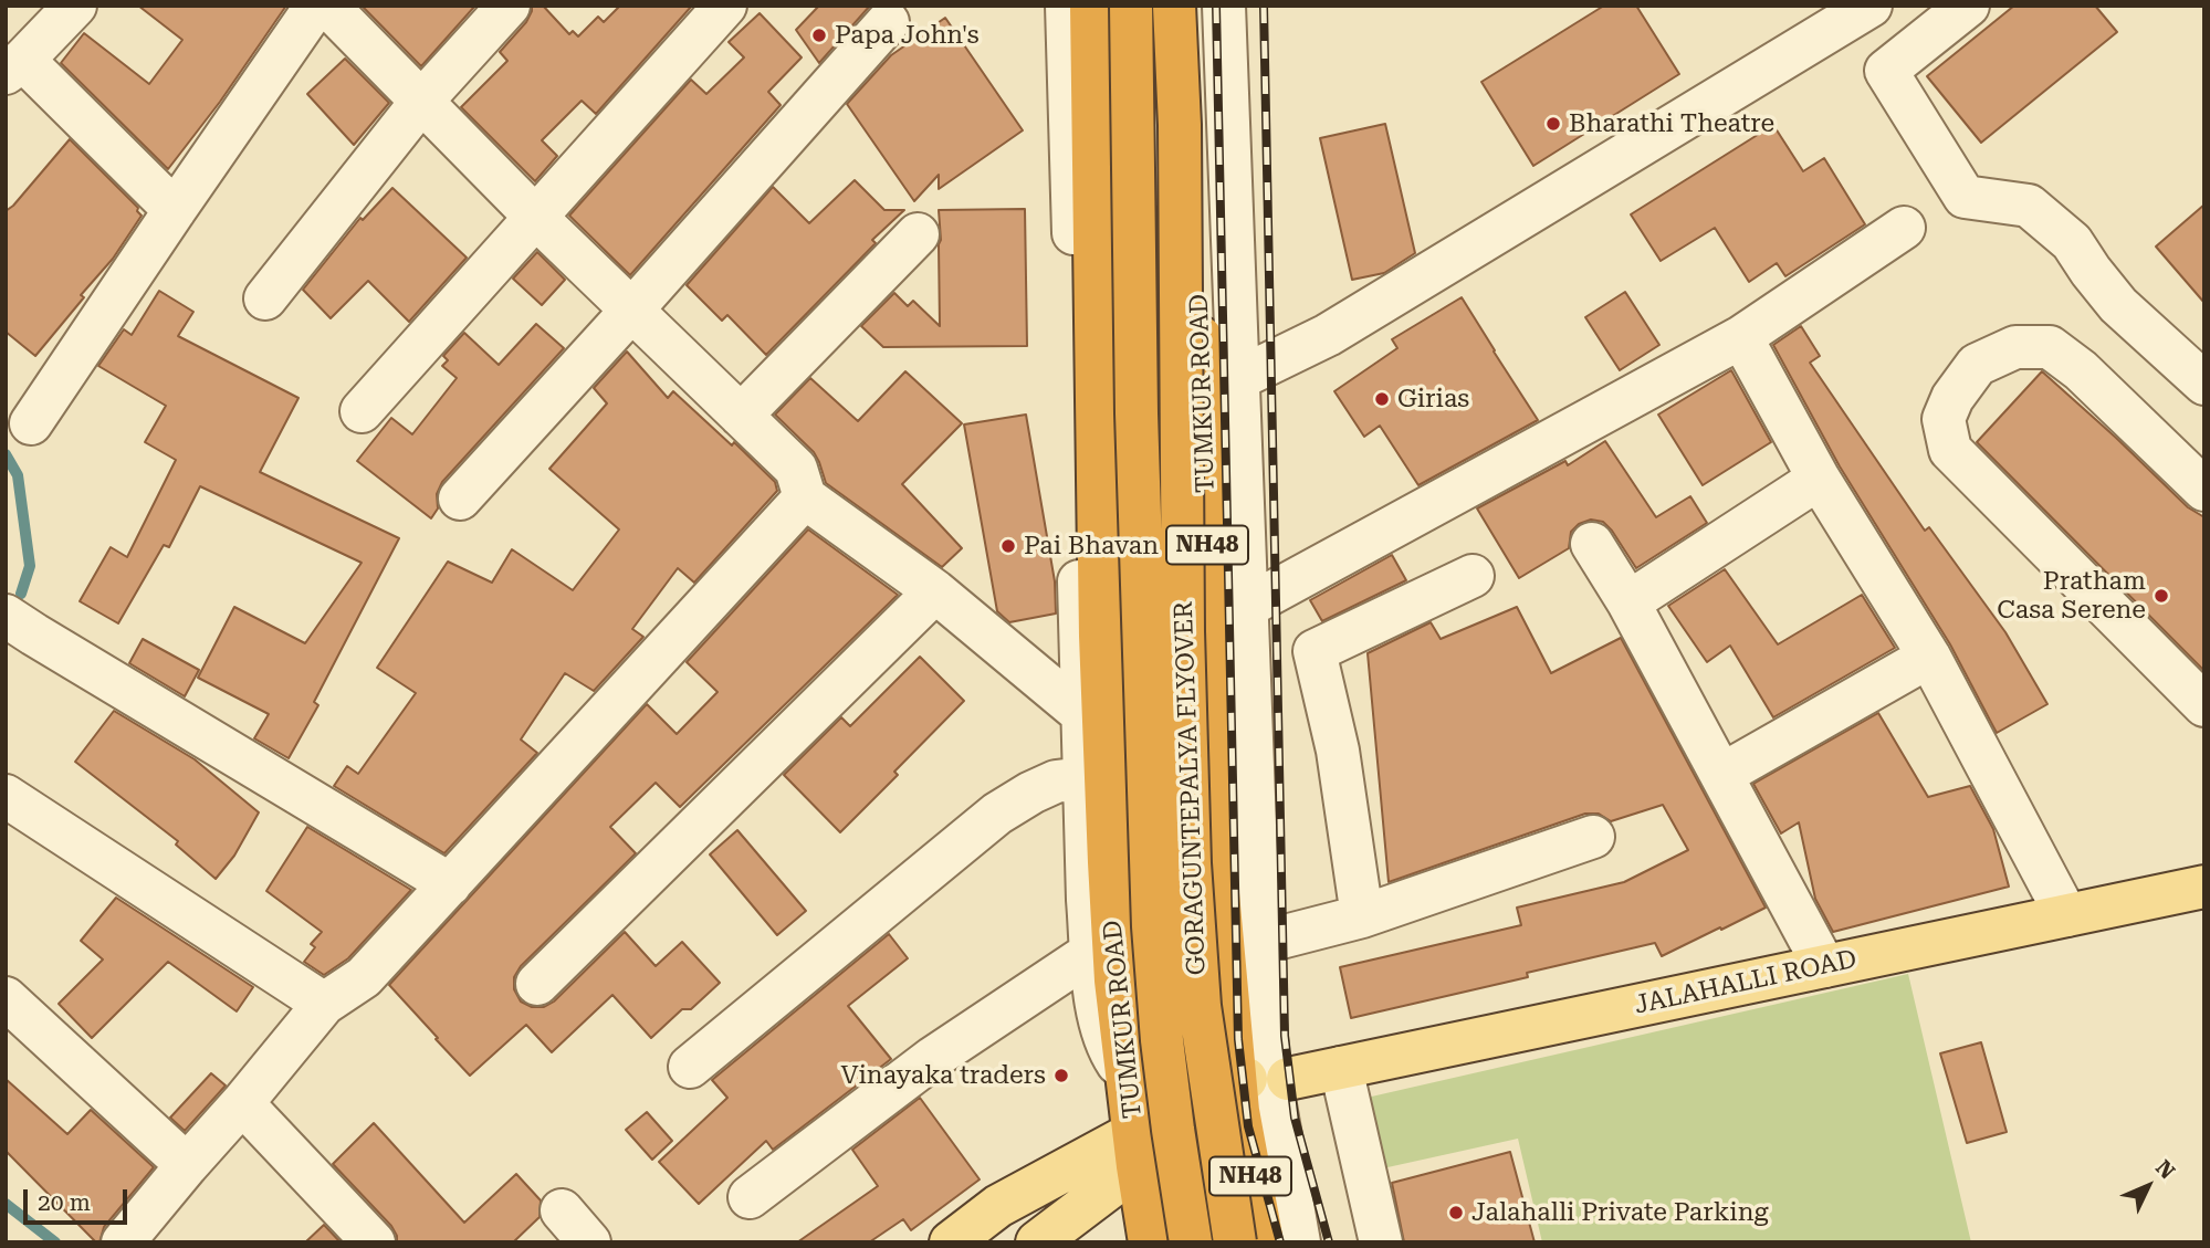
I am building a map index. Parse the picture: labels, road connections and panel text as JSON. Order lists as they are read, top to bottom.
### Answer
{
  "streets": {
    "highway": ["TUMKUR ROAD", "NH48", "GORAGUNTEPALYA FLYOVER"],
    "main road": ["JALAHALLI ROAD"]
  },
  "crossings": [
    ["TUMKUR ROAD", "JALAHALLI ROAD"]
  ],
  "places": [
    "Papa John's",
    "Bharathi Theatre",
    "Girias",
    "Pai Bhavan",
    "Pratham Casa Serene",
    "Vinayaka traders",
    "Jalahalli Private Parking"
  ],
  "scale_bar": "20 m",
  "north": "top right"
}
